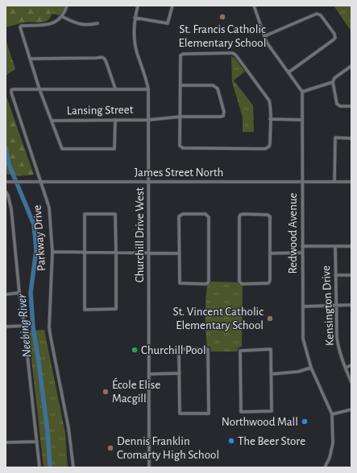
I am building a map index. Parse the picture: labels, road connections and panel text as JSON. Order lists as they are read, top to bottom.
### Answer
{
  "streets": {
    "street": [
      "Lansing Street",
      "James Street North",
      "Redwood Avenue",
      "Churchill Drive West",
      "Parkway Drive",
      "Kensington Drive"
    ]
  },
  "crossings": [
    ["Lansing Street", "Churchill Drive West"],
    ["James Street North", "Redwood Avenue"],
    ["James Street North", "Churchill Drive West"],
    ["James Street North", "Parkway Drive"],
    ["Churchill Drive West", "Parkway Drive"]
  ],
  "water": ["Neebing River"],
  "places": [
    "St. Francis Catholic Elementary School",
    "St. Vincent Catholic Elementary School",
    "Churchill Pool",
    "École Elise Macgill",
    "Northwood Mall",
    "The Beer Store",
    "Dennis Franklin Cromarty High School"
  ]
}
